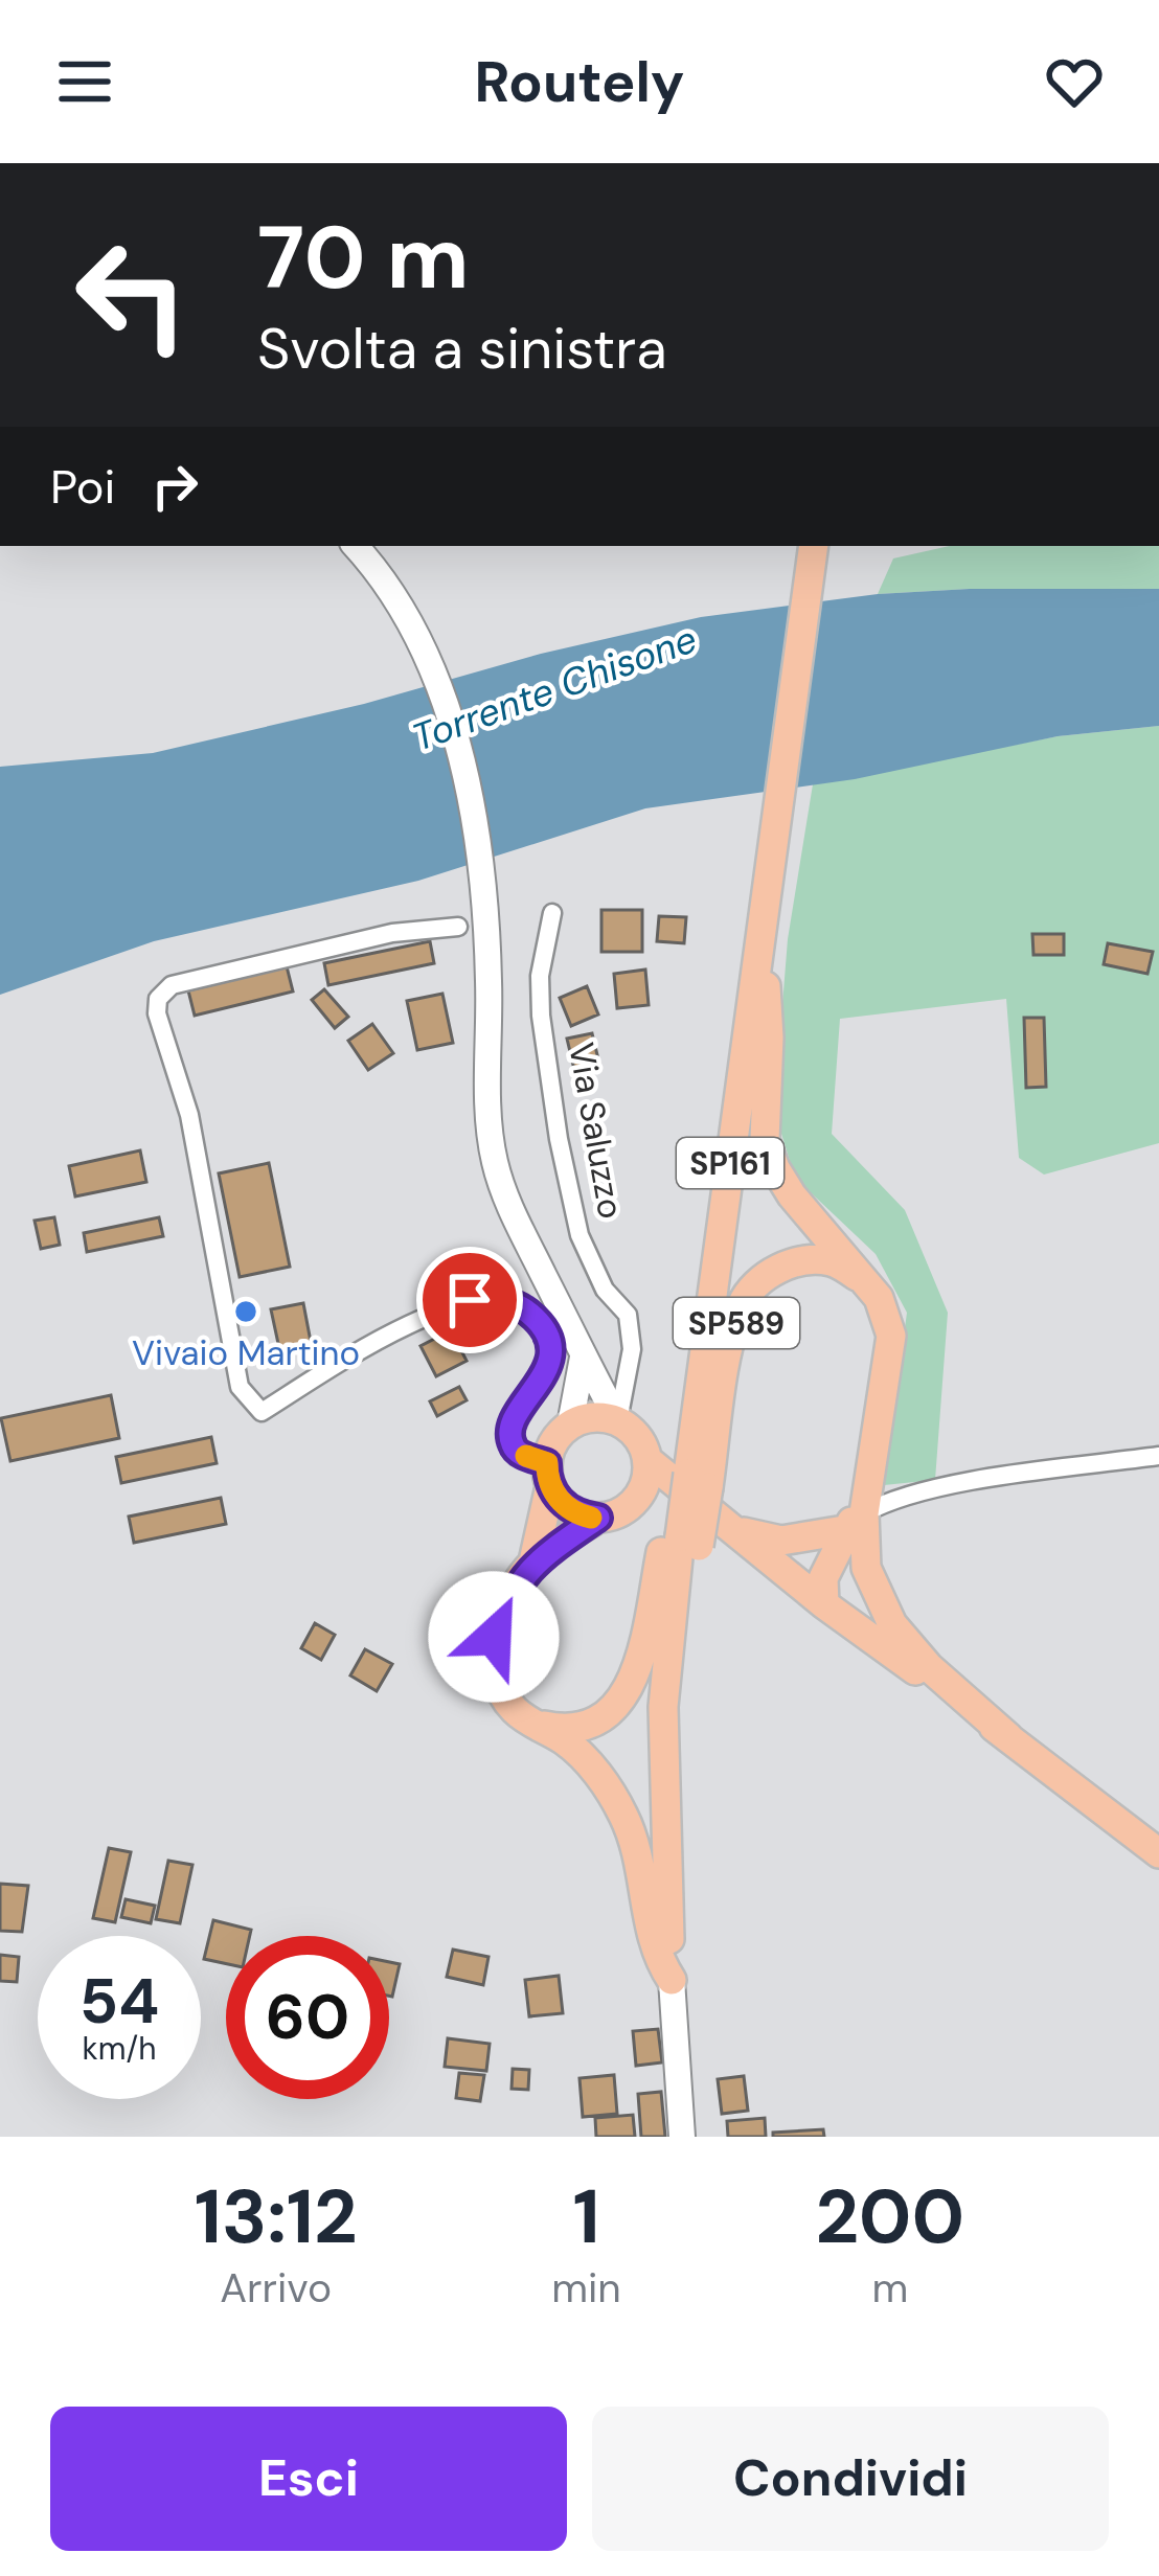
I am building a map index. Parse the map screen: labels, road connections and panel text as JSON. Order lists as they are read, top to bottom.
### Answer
{
  "streets": {
    "main road": ["SP161", "SP589"],
    "street": ["Via Saluzzo"]
  },
  "crossings": [
    ["SP161", "SP589"]
  ],
  "water": ["Torrente Chisone"],
  "places": ["Vivaio Martino"],
  "page": {
    "header": "Routely",
    "turn": ["70 m", "Svolta a sinistra"],
    "then": "Poi",
    "speed": "54 km/h",
    "limit": "60",
    "eta": [
      "13:12",
      "Arrivo",
      "1",
      "min",
      "200",
      "m"
    ],
    "buttons": ["Esci", "Condividi"]
  }
}
